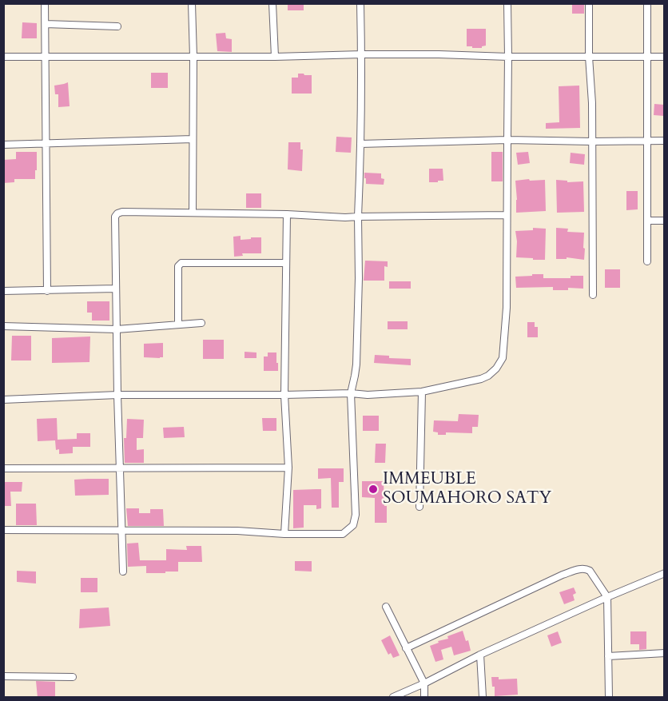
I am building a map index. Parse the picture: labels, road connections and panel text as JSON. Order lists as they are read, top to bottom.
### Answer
{
  "places": ["IMMEUBLE SOUMAHORO SATY"]
}
